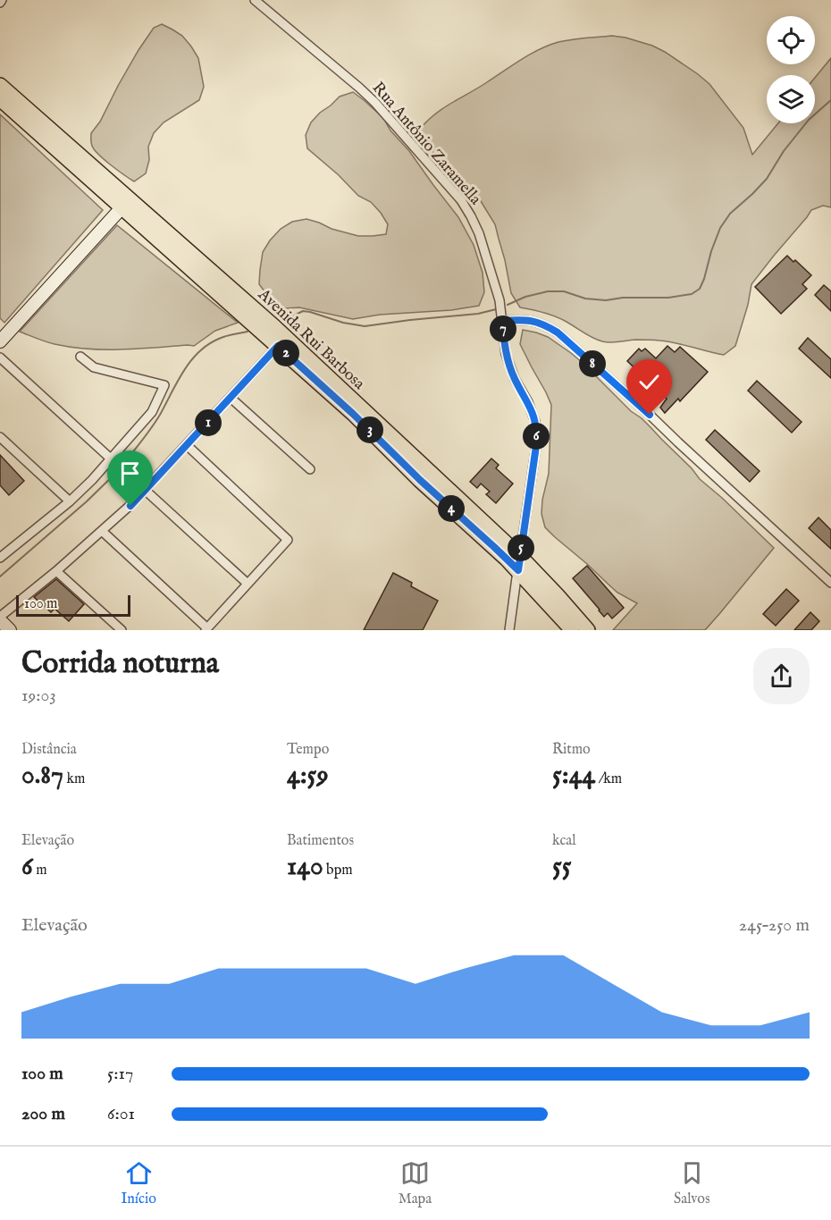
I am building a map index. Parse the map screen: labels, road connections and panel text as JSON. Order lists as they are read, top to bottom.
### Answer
{
  "streets": {
    "main road": ["Avenida Rui Barbosa"],
    "street": ["Rua Antônio Zaramella"]
  },
  "crossings": [
    ["Rua Antônio Zaramella", "Avenida Rui Barbosa"]
  ],
  "scale_bar": "100 m",
  "page": {
    "pins": [
      "7",
      "2",
      "8",
      "1",
      "3",
      "6",
      "4",
      "5"
    ],
    "scale": "100 m",
    "heading": ["Corrida noturna", "19:03"],
    "stats": [
      ["Distância", "0.87 km"],
      ["Tempo", "4:59"],
      ["Ritmo", "5:44 /km"],
      ["Elevação", "6 m"],
      ["Batimentos", "140 bpm"],
      ["kcal", "55"]
    ],
    "chart": ["Elevação", "245–250 m"],
    "list": [
      {
        "name": "100 m",
        "note": "5:17"
      },
      {
        "name": "200 m",
        "note": "6:01"
      }
    ],
    "tabs": ["Início", "Mapa", "Salvos"]
  }
}
